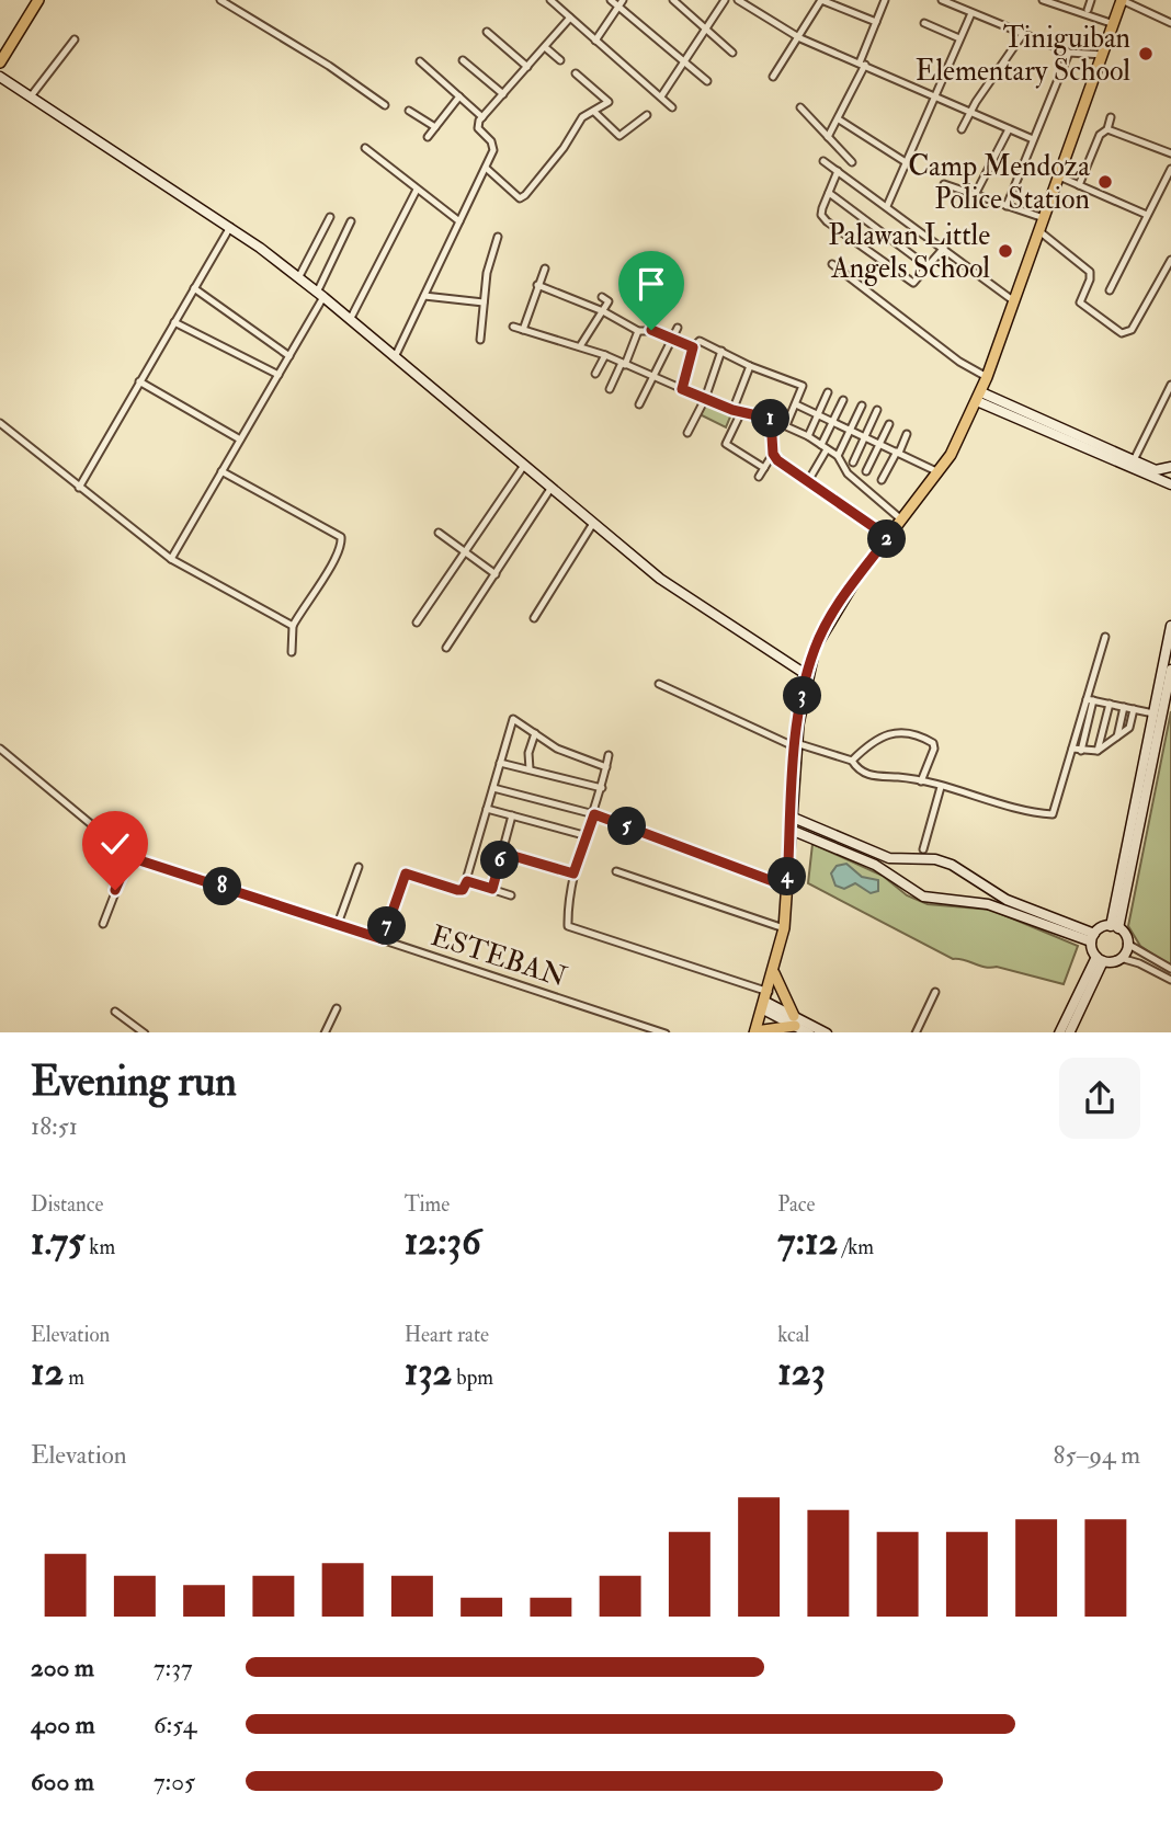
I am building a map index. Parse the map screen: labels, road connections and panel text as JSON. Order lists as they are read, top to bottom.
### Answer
{
  "streets": {
    "street": ["ESTEBAN"]
  },
  "places": ["Tiniguiban Elementary School", "Camp Mendoza Police Station", "Palawan Little Angels School"],
  "page": {
    "pins": [
      "1",
      "2",
      "3",
      "5",
      "6",
      "4",
      "8",
      "7"
    ],
    "heading": ["Evening run", "18:51"],
    "stats": [
      ["Distance", "1.75 km"],
      ["Time", "12:36"],
      ["Pace", "7:12 /km"],
      ["Elevation", "12 m"],
      ["Heart rate", "132 bpm"],
      ["kcal", "123"]
    ],
    "chart": ["Elevation", "85–94 m"],
    "list": [
      {
        "name": "200 m",
        "note": "7:37"
      },
      {
        "name": "400 m",
        "note": "6:54"
      },
      {
        "name": "600 m",
        "note": "7:05"
      }
    ]
  }
}
